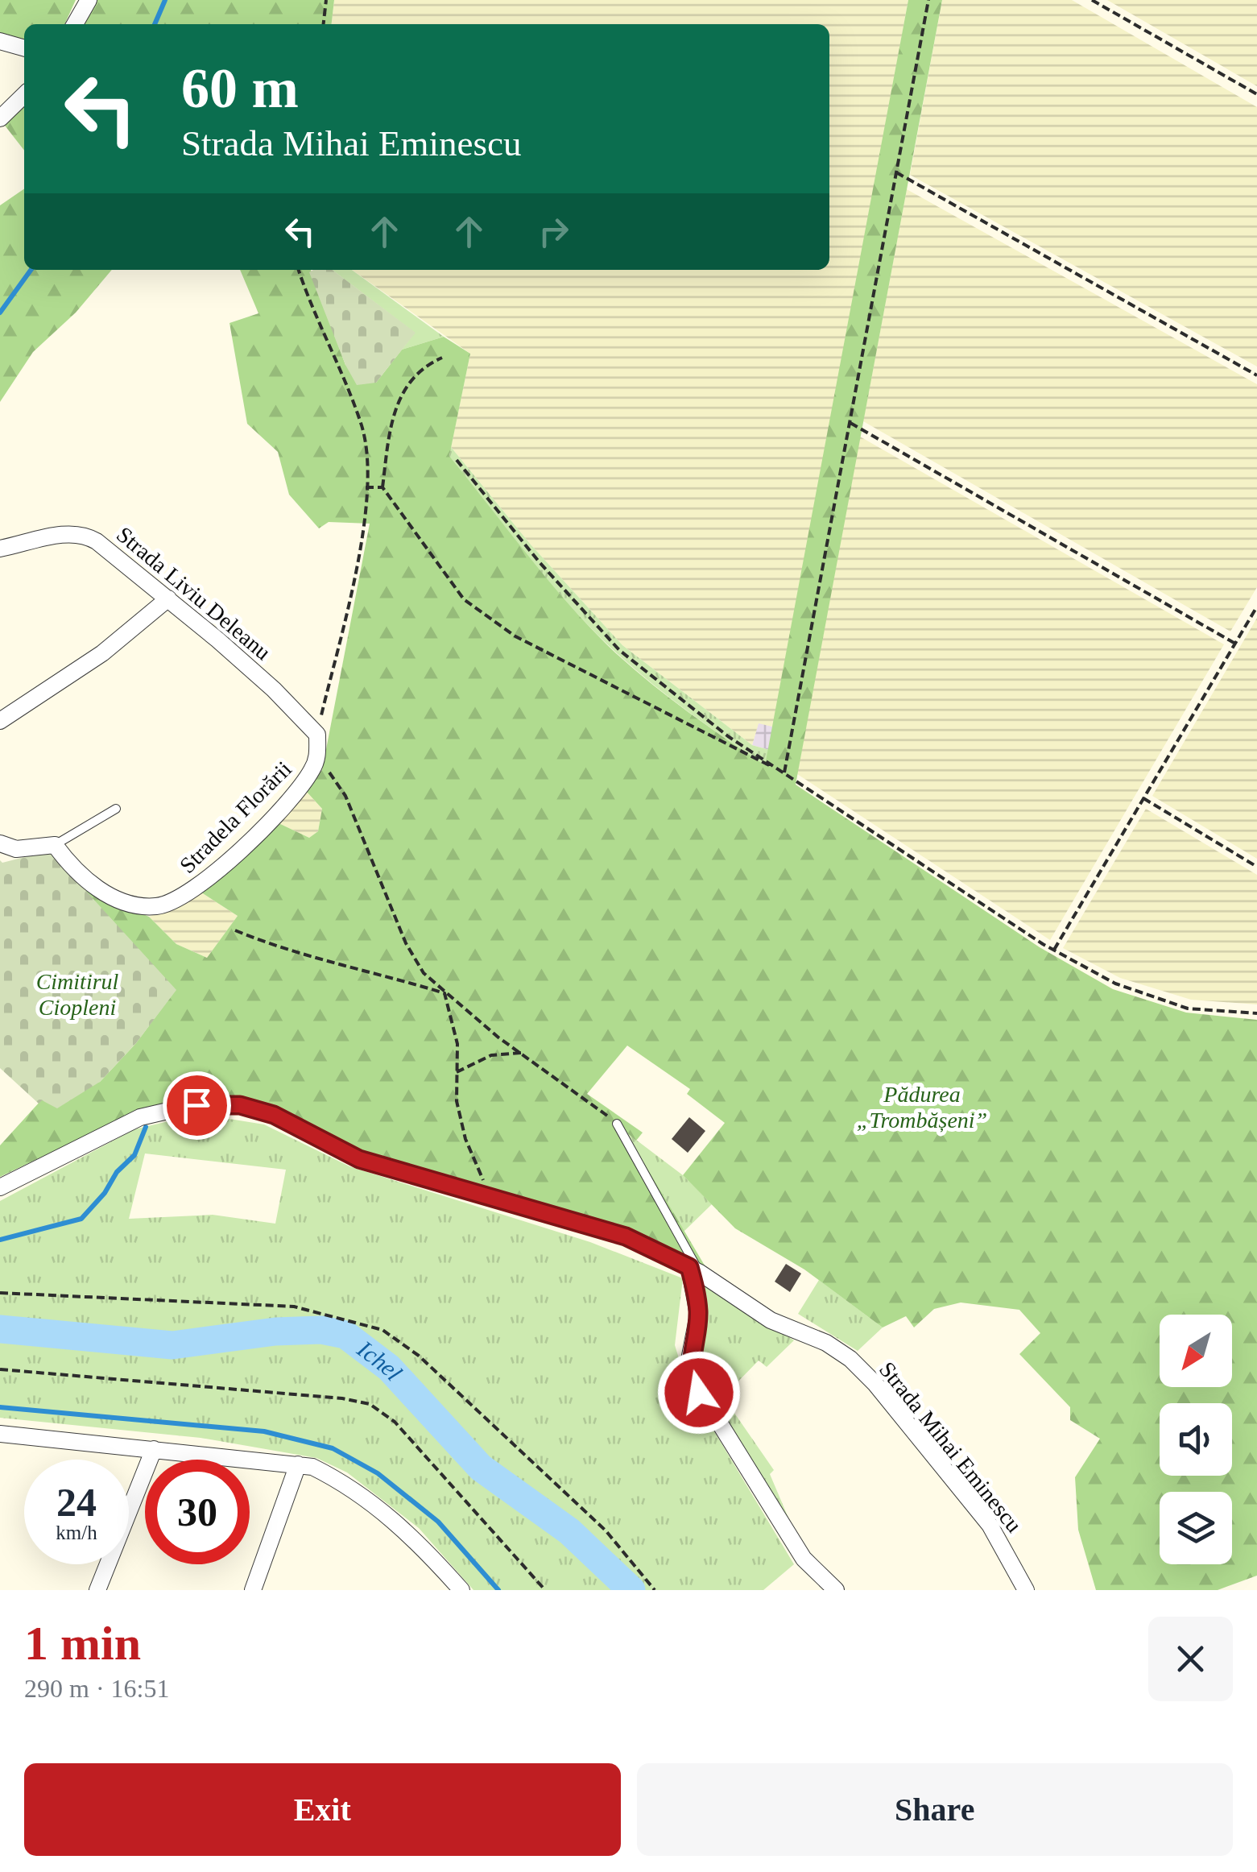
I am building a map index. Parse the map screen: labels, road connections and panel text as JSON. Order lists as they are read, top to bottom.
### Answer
{
  "streets": {
    "street": ["Strada Liviu Deleanu", "Stradela Florării", "Strada Mihai Eminescu"]
  },
  "water": ["Ichel"],
  "parks": ["Cimitirul Ciopleni", "Pădurea „Trombășeni”"],
  "north": "bottom left",
  "page": {
    "turn": ["60 m", "Strada Mihai Eminescu"],
    "speed": "24 km/h",
    "limit": "30",
    "heading": ["1 min", "290 m · 16:51"],
    "buttons": ["Exit", "Share"]
  }
}
